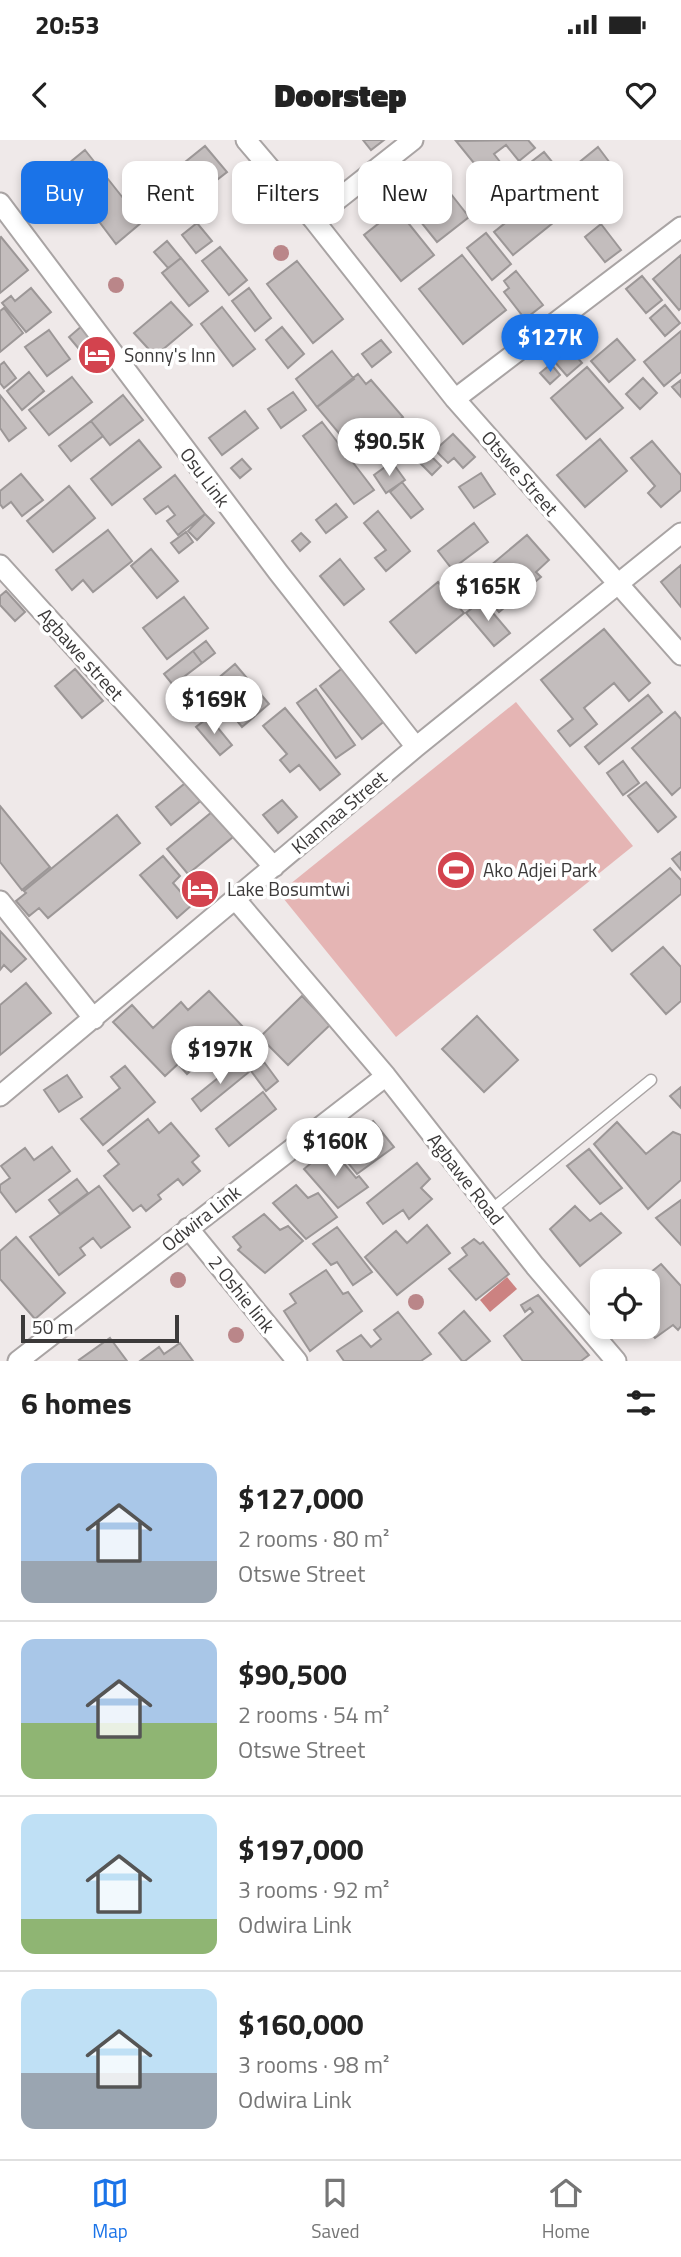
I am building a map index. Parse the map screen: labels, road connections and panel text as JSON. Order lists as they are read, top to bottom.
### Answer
{
  "streets": {
    "street": [
      "Otswe Street",
      "Osu Link",
      "Agbawe street",
      "Klannaa Street",
      "Agbawe Road",
      "Odwira Link",
      "2 Oshie link"
    ]
  },
  "crossings": [
    ["Otswe Street", "Klannaa Street"],
    ["Osu Link", "Klannaa Street"],
    ["Agbawe street", "Klannaa Street"],
    ["Klannaa Street", "Agbawe Road"],
    ["Agbawe Road", "Odwira Link"],
    ["Odwira Link", "2 Oshie link"]
  ],
  "places": {
    "hotel": ["Sonny's Inn", "Lake Bosumtwi"],
    "sports": ["Ako Adjei Park"]
  },
  "scale_bar": "50 m",
  "page": {
    "status": "20:53",
    "header": "Doorstep",
    "chip": [
      "Buy",
      "Rent",
      "Filters",
      "New",
      "Apartment"
    ],
    "price": [
      "$127K",
      "$90.5K",
      "$165K",
      "$169K",
      "$197K",
      "$160K"
    ],
    "scale": "50 m",
    "heading": "6 homes",
    "list": [
      {
        "name": "$127,000",
        "note": "2 rooms · 80 m² · Otswe Street"
      },
      {
        "name": "$90,500",
        "note": "2 rooms · 54 m² · Otswe Street"
      },
      {
        "name": "$197,000",
        "note": "3 rooms · 92 m² · Odwira Link"
      },
      {
        "name": "$160,000",
        "note": "3 rooms · 98 m² · Odwira Link"
      }
    ],
    "tabs": ["Map", "Saved", "Home"]
  }
}
